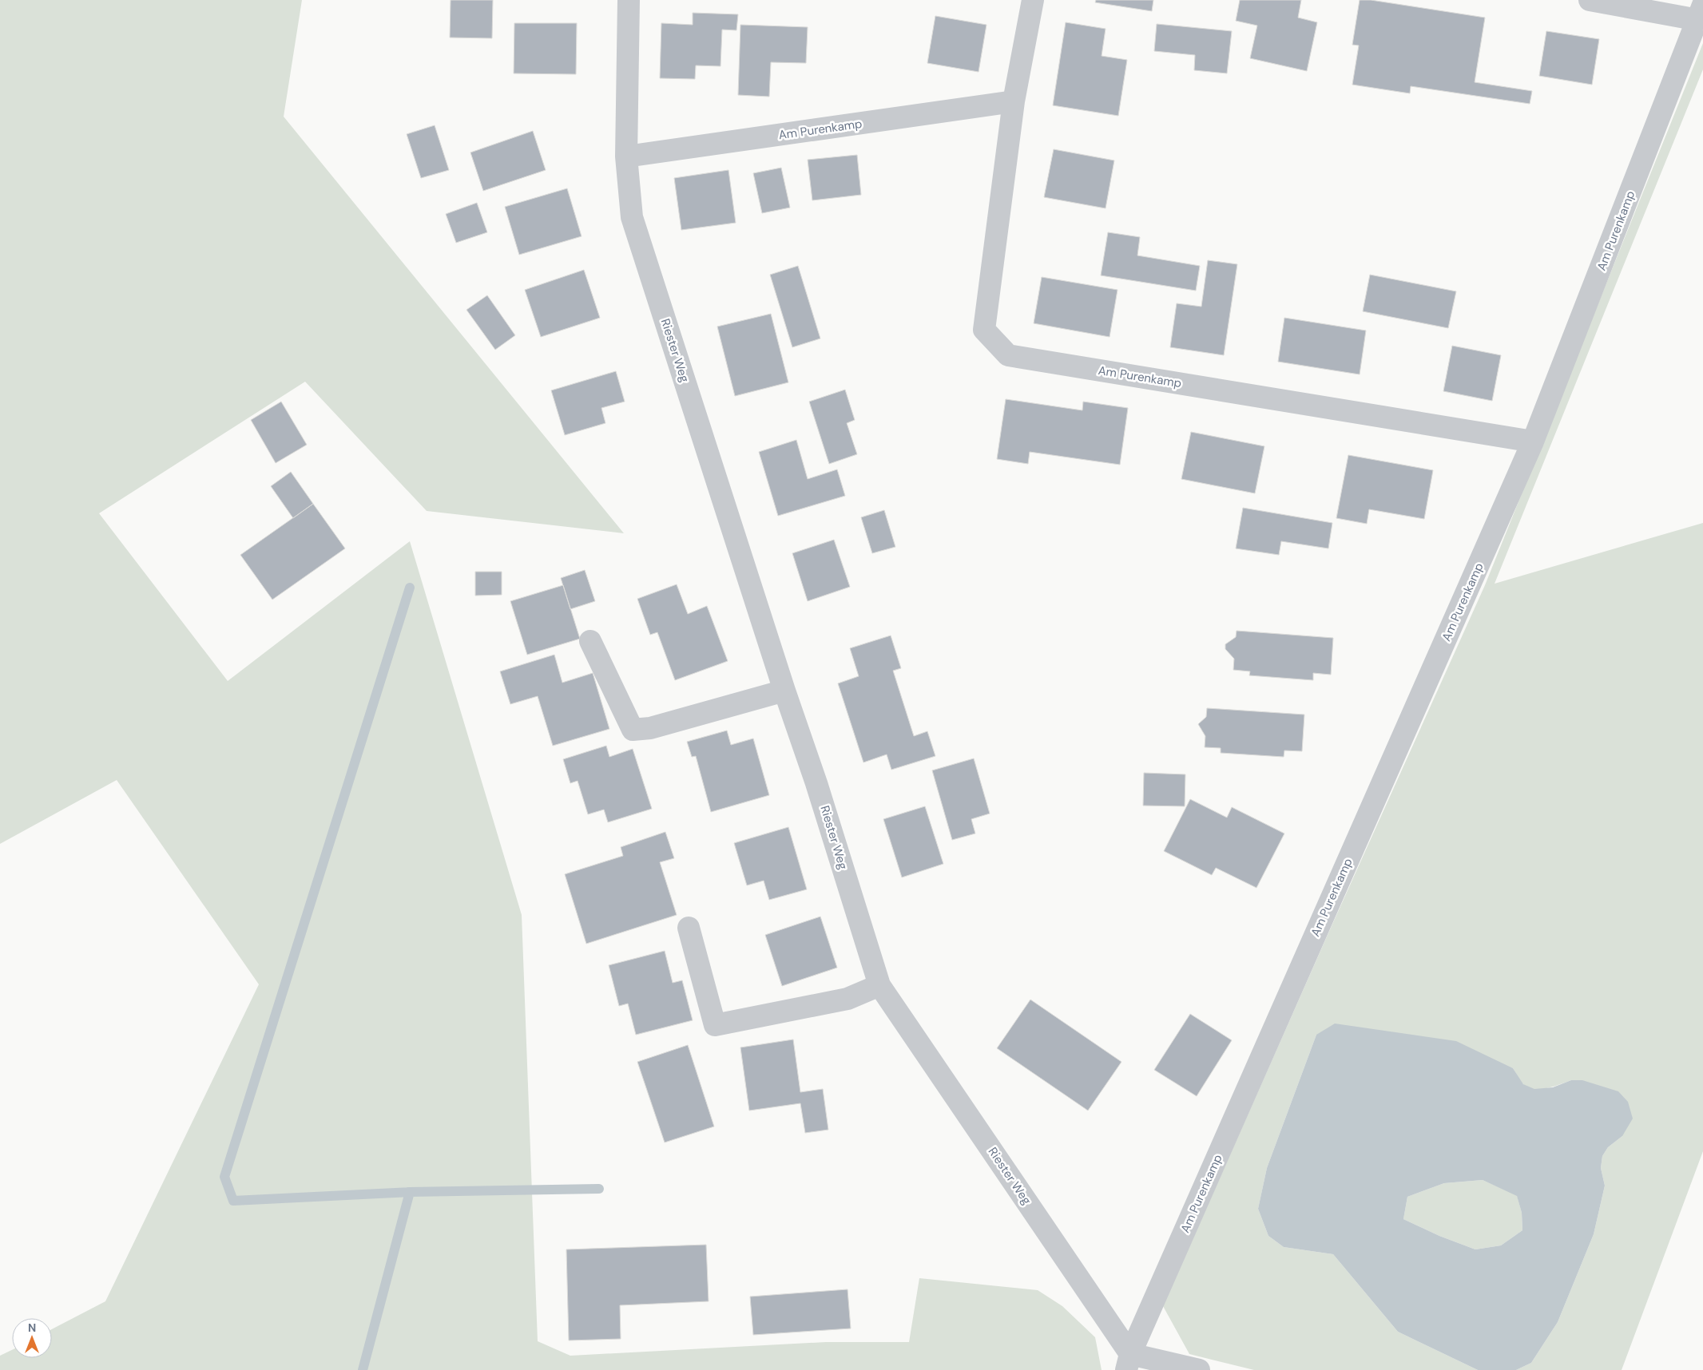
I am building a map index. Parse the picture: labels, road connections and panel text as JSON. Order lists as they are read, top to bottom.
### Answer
{
  "streets": {
    "street": ["Am Purenkamp", "Riester Weg"]
  },
  "crossings": [
    ["Am Purenkamp", "Riester Weg"]
  ],
  "north": "top"
}
